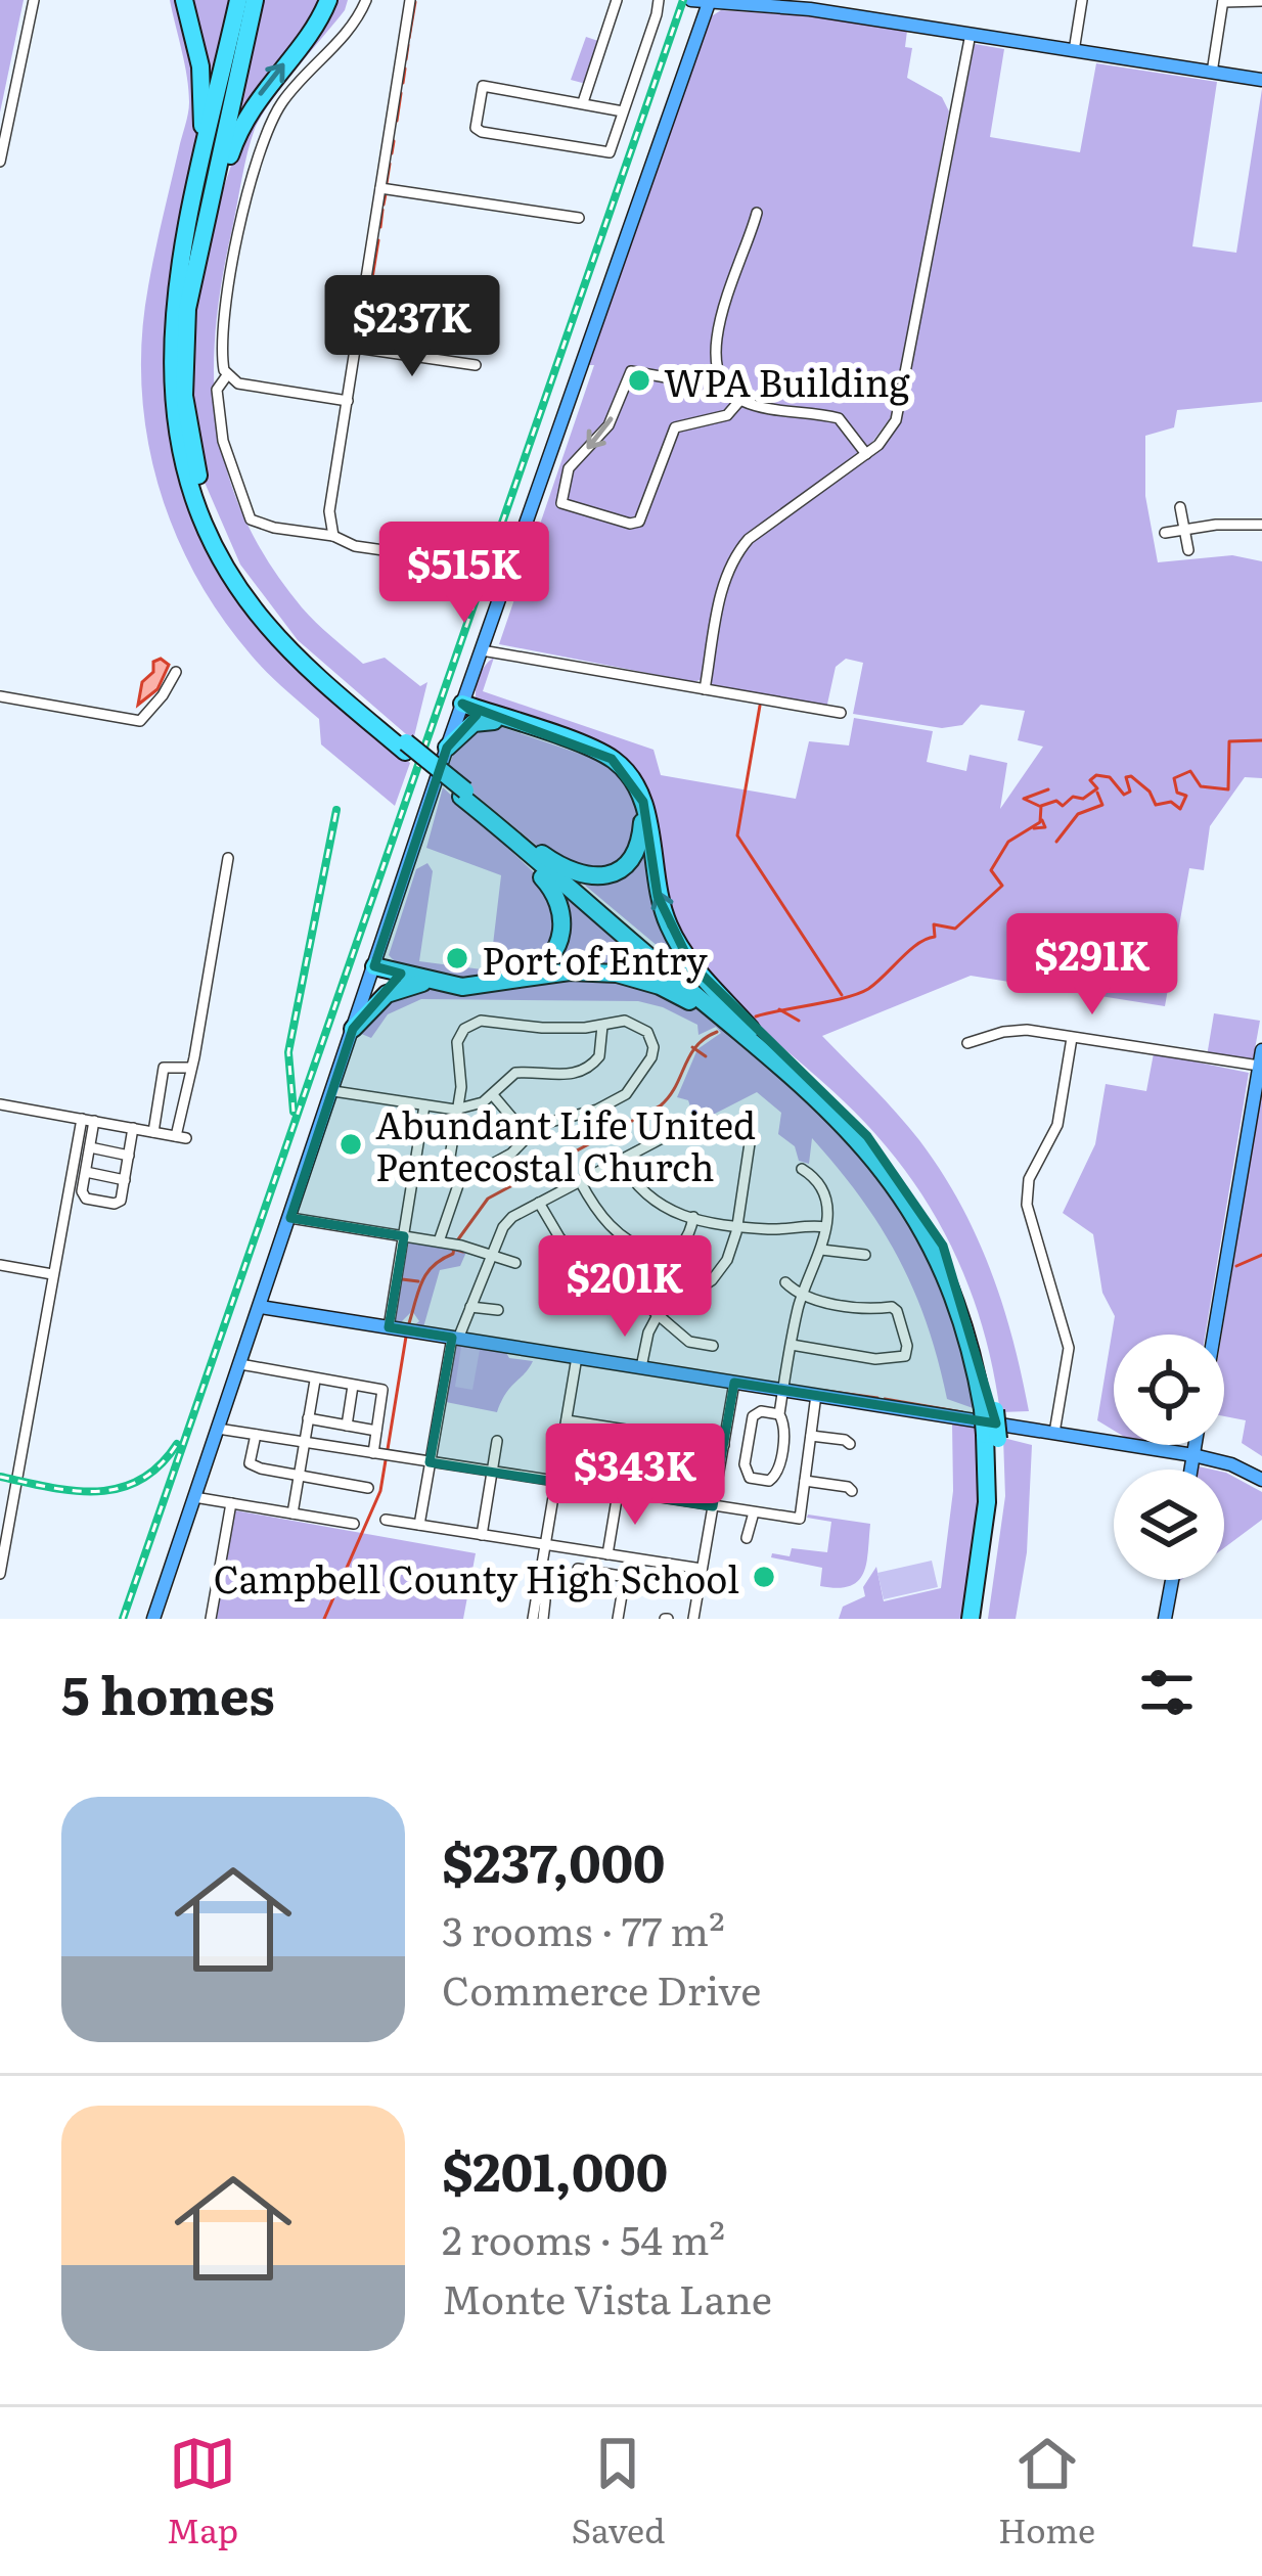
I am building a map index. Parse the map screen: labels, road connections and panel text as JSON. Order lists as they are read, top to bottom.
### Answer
{
  "places": [
    "WPA Building",
    "Port of Entry",
    "Abundant Life United Pentecostal Church",
    "Campbell County High School"
  ],
  "page": {
    "price": [
      "$237K",
      "$515K",
      "$291K",
      "$201K",
      "$343K"
    ],
    "heading": "5 homes",
    "list": [
      {
        "name": "$237,000",
        "note": "3 rooms · 77 m² · Commerce Drive"
      },
      {
        "name": "$201,000",
        "note": "2 rooms · 54 m² · Monte Vista Lane"
      }
    ],
    "tabs": ["Map", "Saved", "Home"]
  }
}
